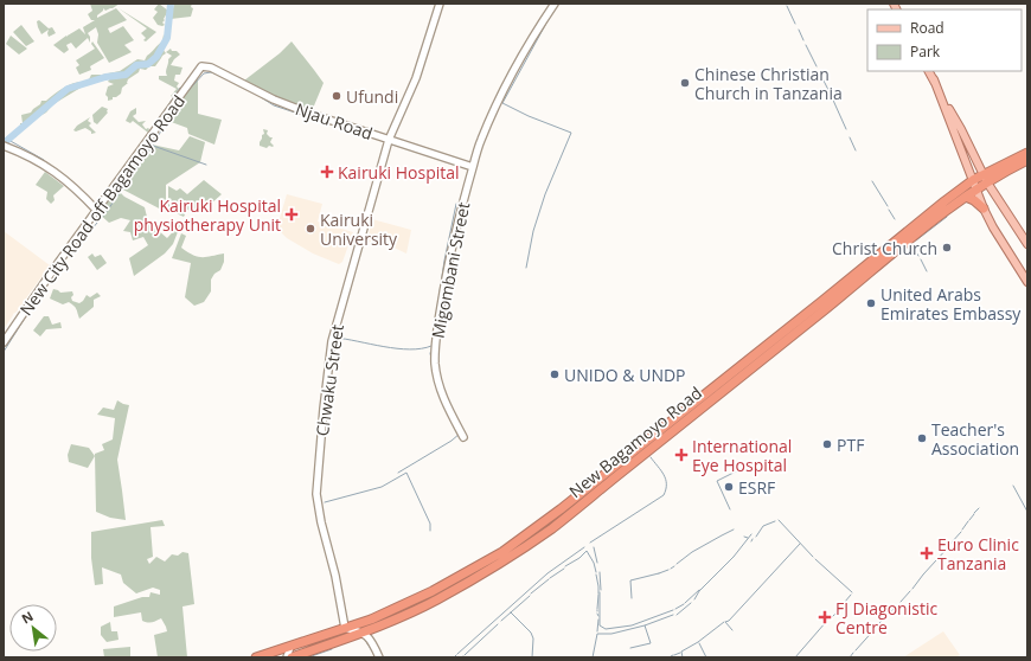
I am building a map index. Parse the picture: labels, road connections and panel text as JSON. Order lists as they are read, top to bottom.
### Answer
{
  "streets": {
    "highway": ["New Bagamoyo Road"],
    "main road": [
      "Njau Road",
      "New City Road off Bagamoyo Road",
      "Migombani Street",
      "Chwaku Street"
    ]
  },
  "crossings": [
    ["Njau Road", "New City Road off Bagamoyo Road"],
    ["Njau Road", "Migombani Street"],
    ["Njau Road", "Chwaku Street"],
    ["Chwaku Street", "New Bagamoyo Road"]
  ],
  "places": {
    "other": [
      "Chinese Christian Church in Tanzania",
      "Ufundi",
      "Kairuki University",
      "Christ Church",
      "United Arabs Emirates Embassy",
      "UNIDO & UNDP",
      "Teacher's Association",
      "PTF",
      "ESRF"
    ],
    "health": [
      "Kairuki Hospital",
      "Kairuki Hospital physiotherapy Unit",
      "International Eye Hospital",
      "Euro Clinic Tanzania",
      "FJ Diagonistic Centre"
    ]
  },
  "legend": ["Road", "Park"],
  "north": "top left"
}
